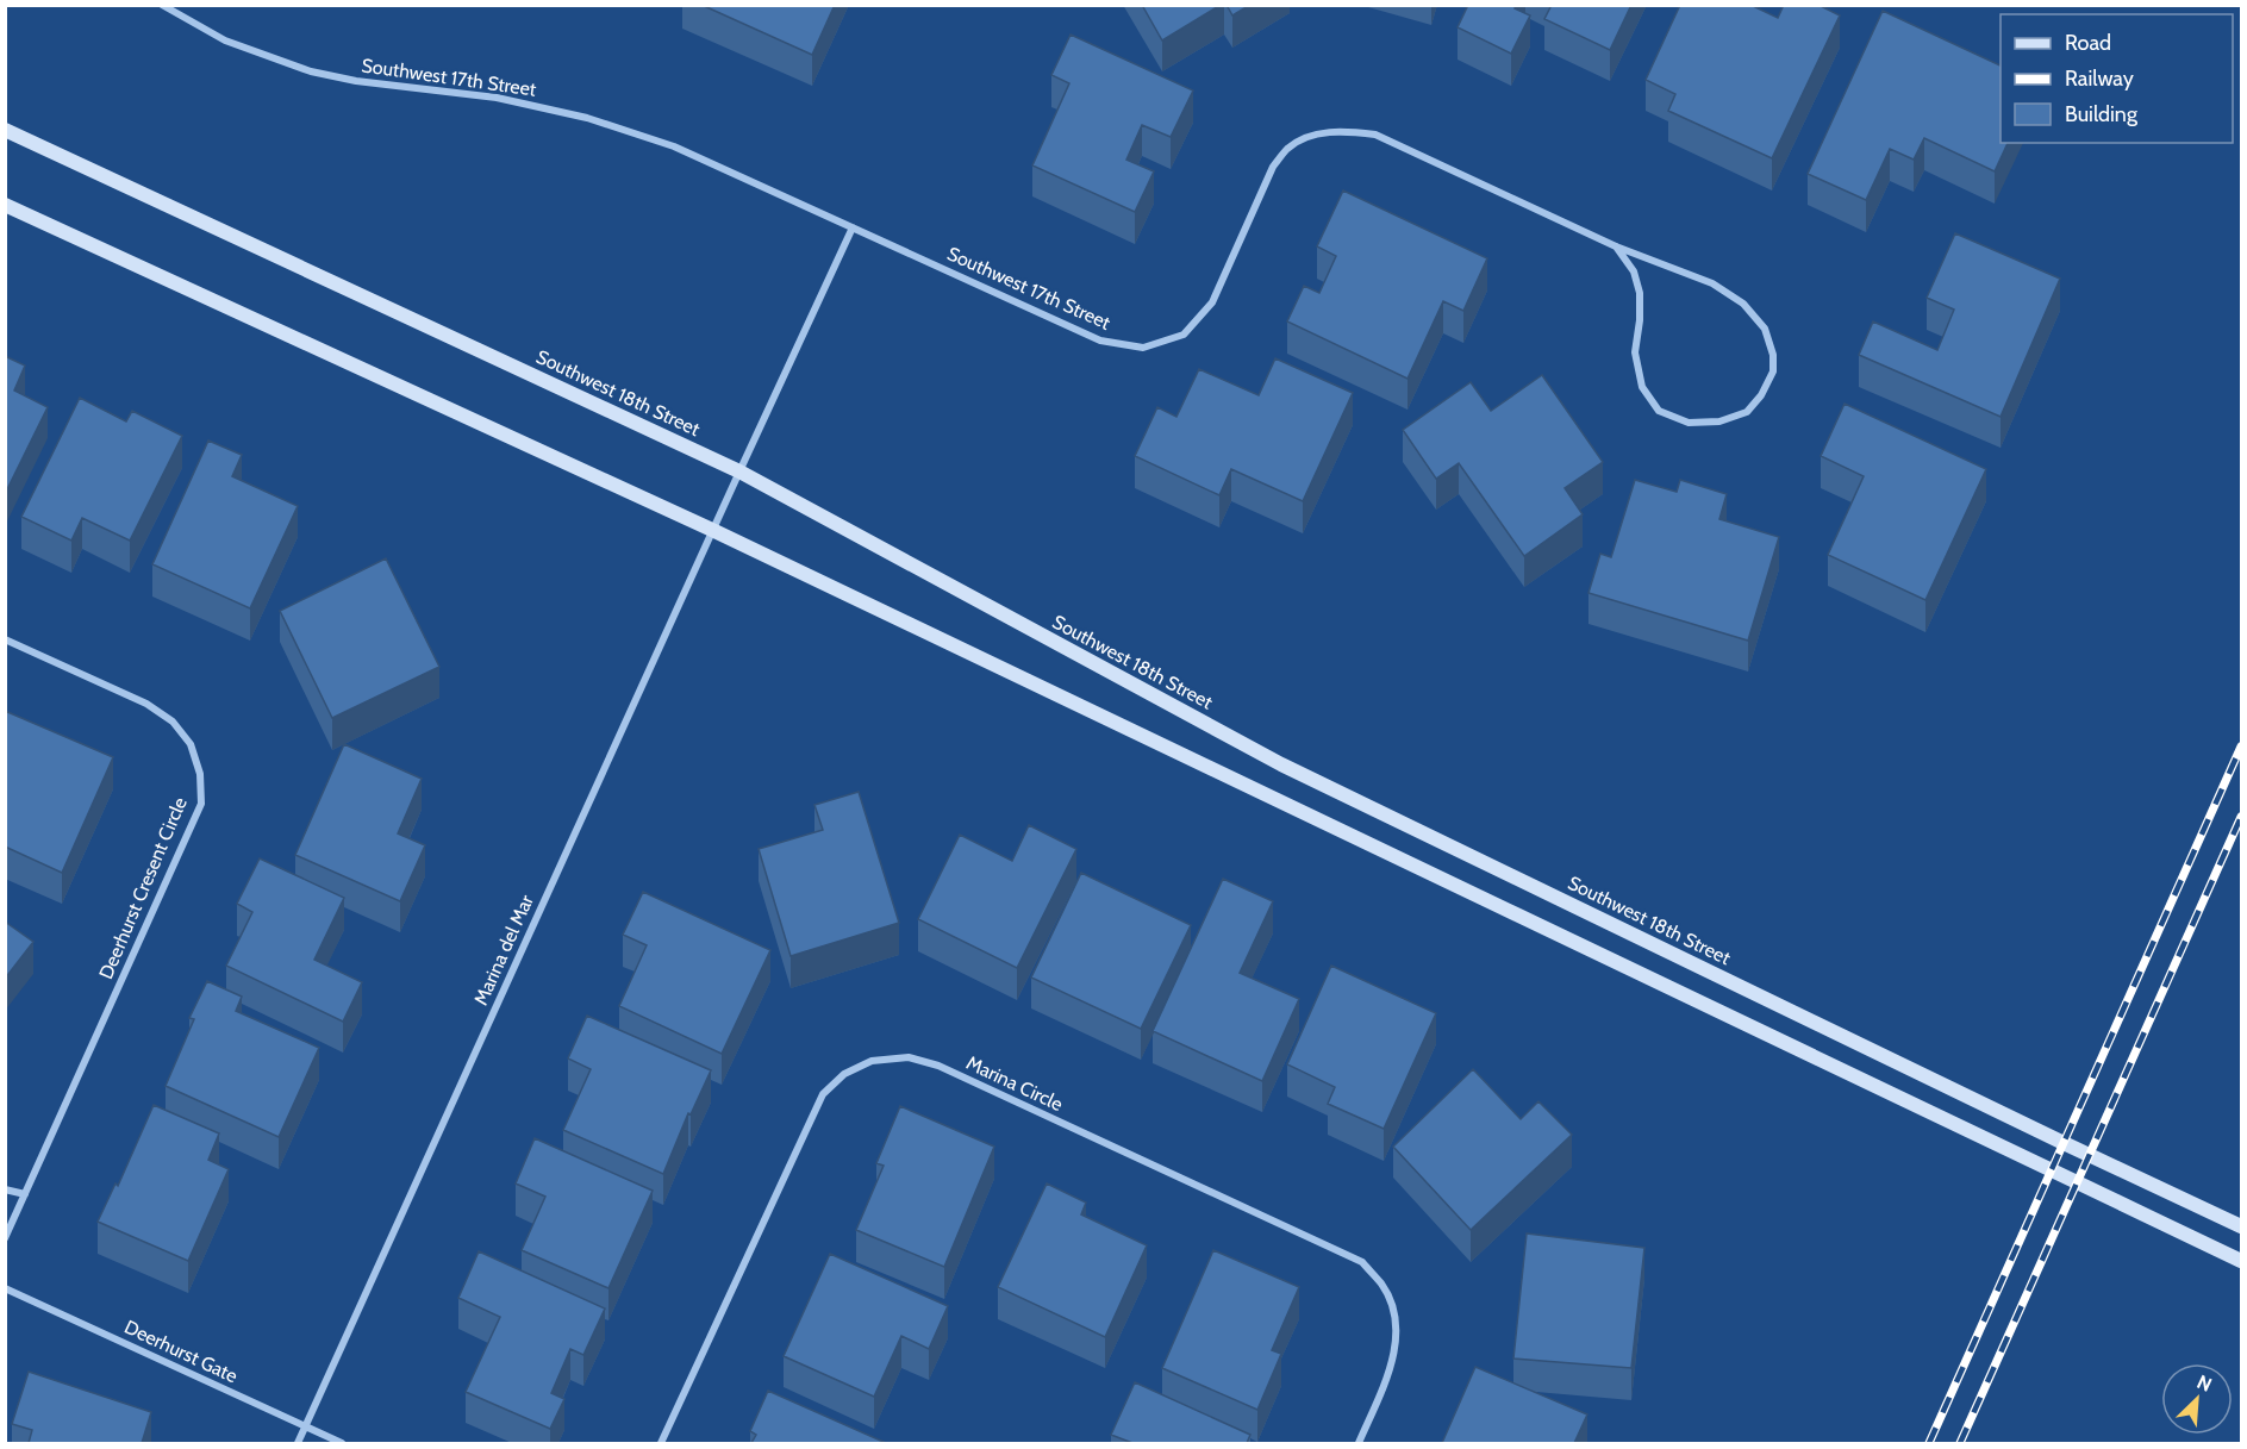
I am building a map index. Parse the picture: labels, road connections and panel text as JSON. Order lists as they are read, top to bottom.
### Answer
{
  "streets": {
    "main road": ["Southwest 18th Street"],
    "street": [
      "Southwest 17th Street",
      "Deerhurst Cresent Circle",
      "Marina del Mar",
      "Marina Circle",
      "Deerhurst Gate"
    ]
  },
  "crossings": [
    ["Southwest 18th Street", "Marina del Mar"],
    ["Marina del Mar", "Deerhurst Gate"]
  ],
  "legend": ["Road", "Railway", "Building"],
  "north": "top right"
}
